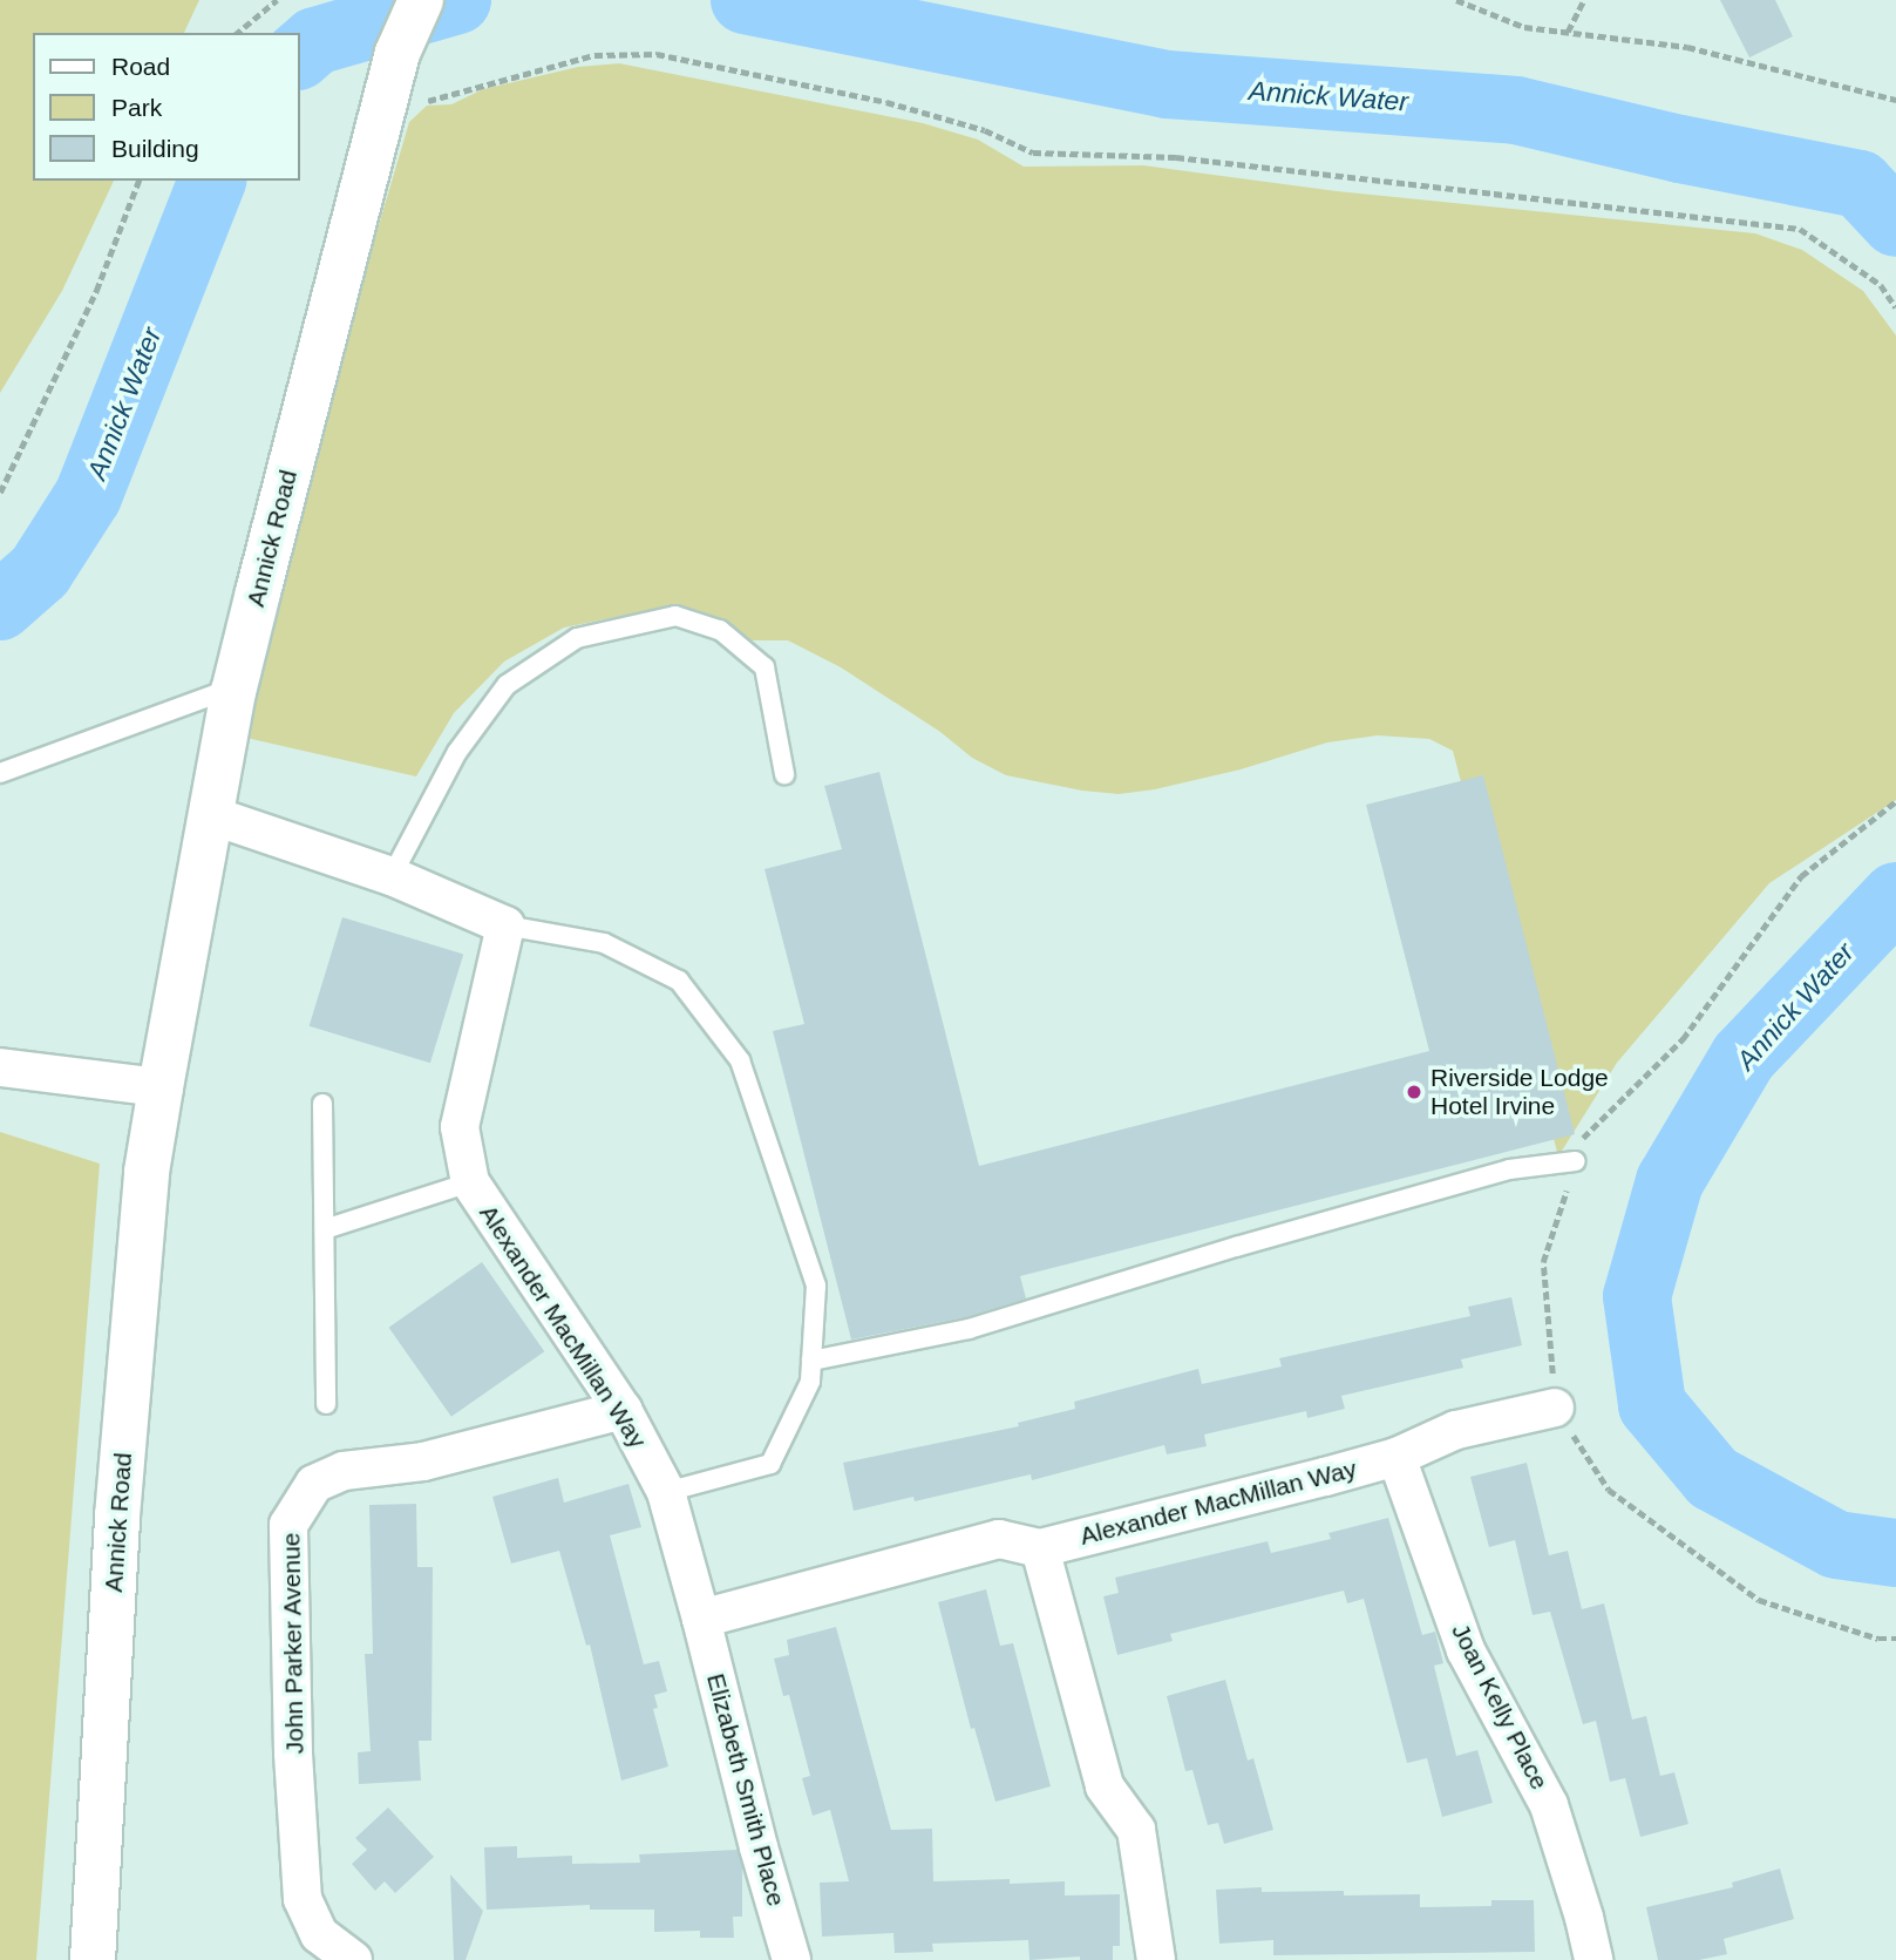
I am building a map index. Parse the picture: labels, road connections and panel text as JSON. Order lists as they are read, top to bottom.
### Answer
{
  "streets": {
    "main road": ["Annick Road"],
    "street": [
      "Alexander MacMillan Way",
      "John Parker Avenue",
      "Joan Kelly Place",
      "Elizabeth Smith Place"
    ]
  },
  "crossings": [
    ["Alexander MacMillan Way", "John Parker Avenue"],
    ["Alexander MacMillan Way", "Joan Kelly Place"],
    ["Alexander MacMillan Way", "Elizabeth Smith Place"]
  ],
  "water": ["Annick Water"],
  "places": ["Riverside Lodge Hotel Irvine"],
  "legend": ["Road", "Park", "Building"]
}
